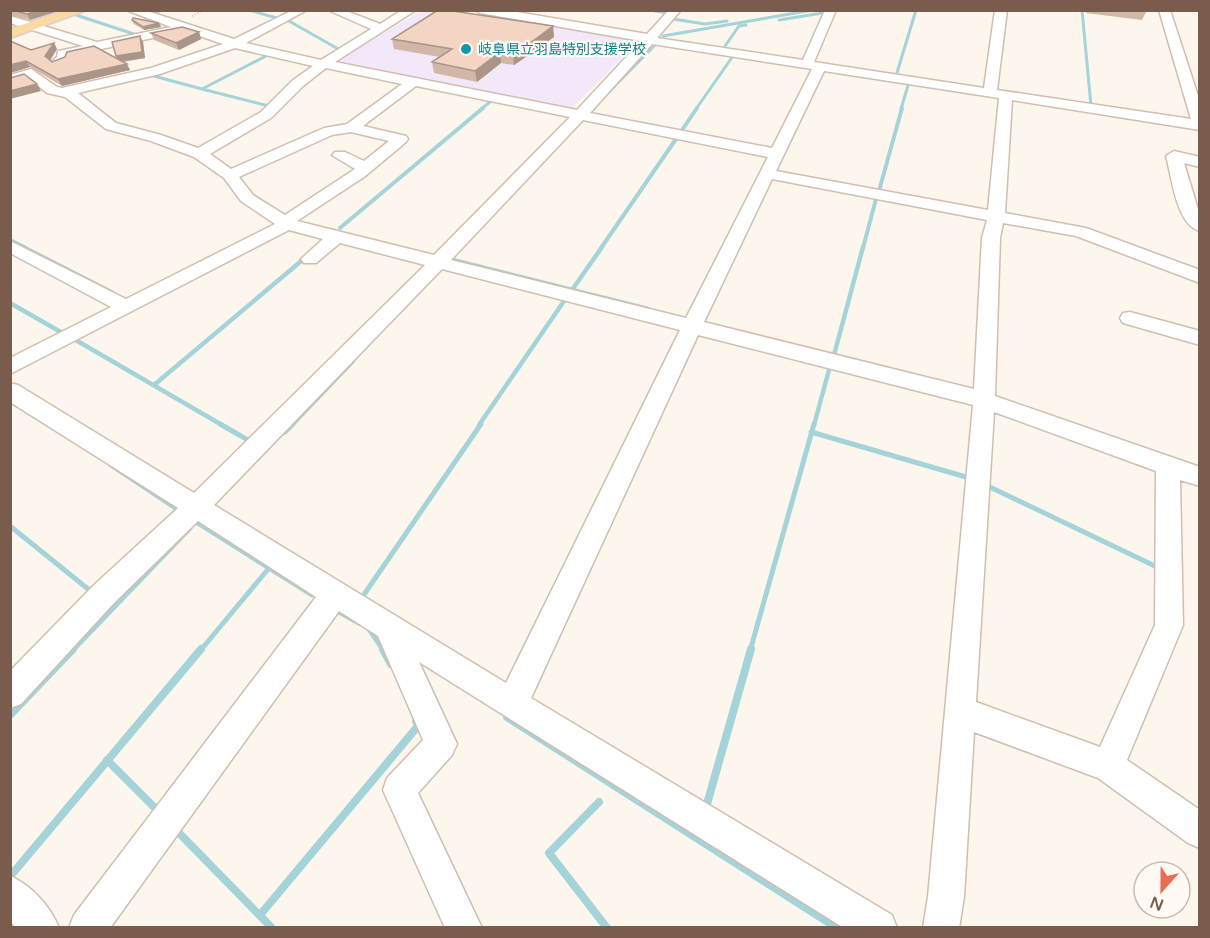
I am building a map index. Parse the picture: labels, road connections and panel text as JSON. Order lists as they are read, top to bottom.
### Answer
{
  "places": ["岐阜県立羽島特別支援学校"],
  "north": "bottom"
}
